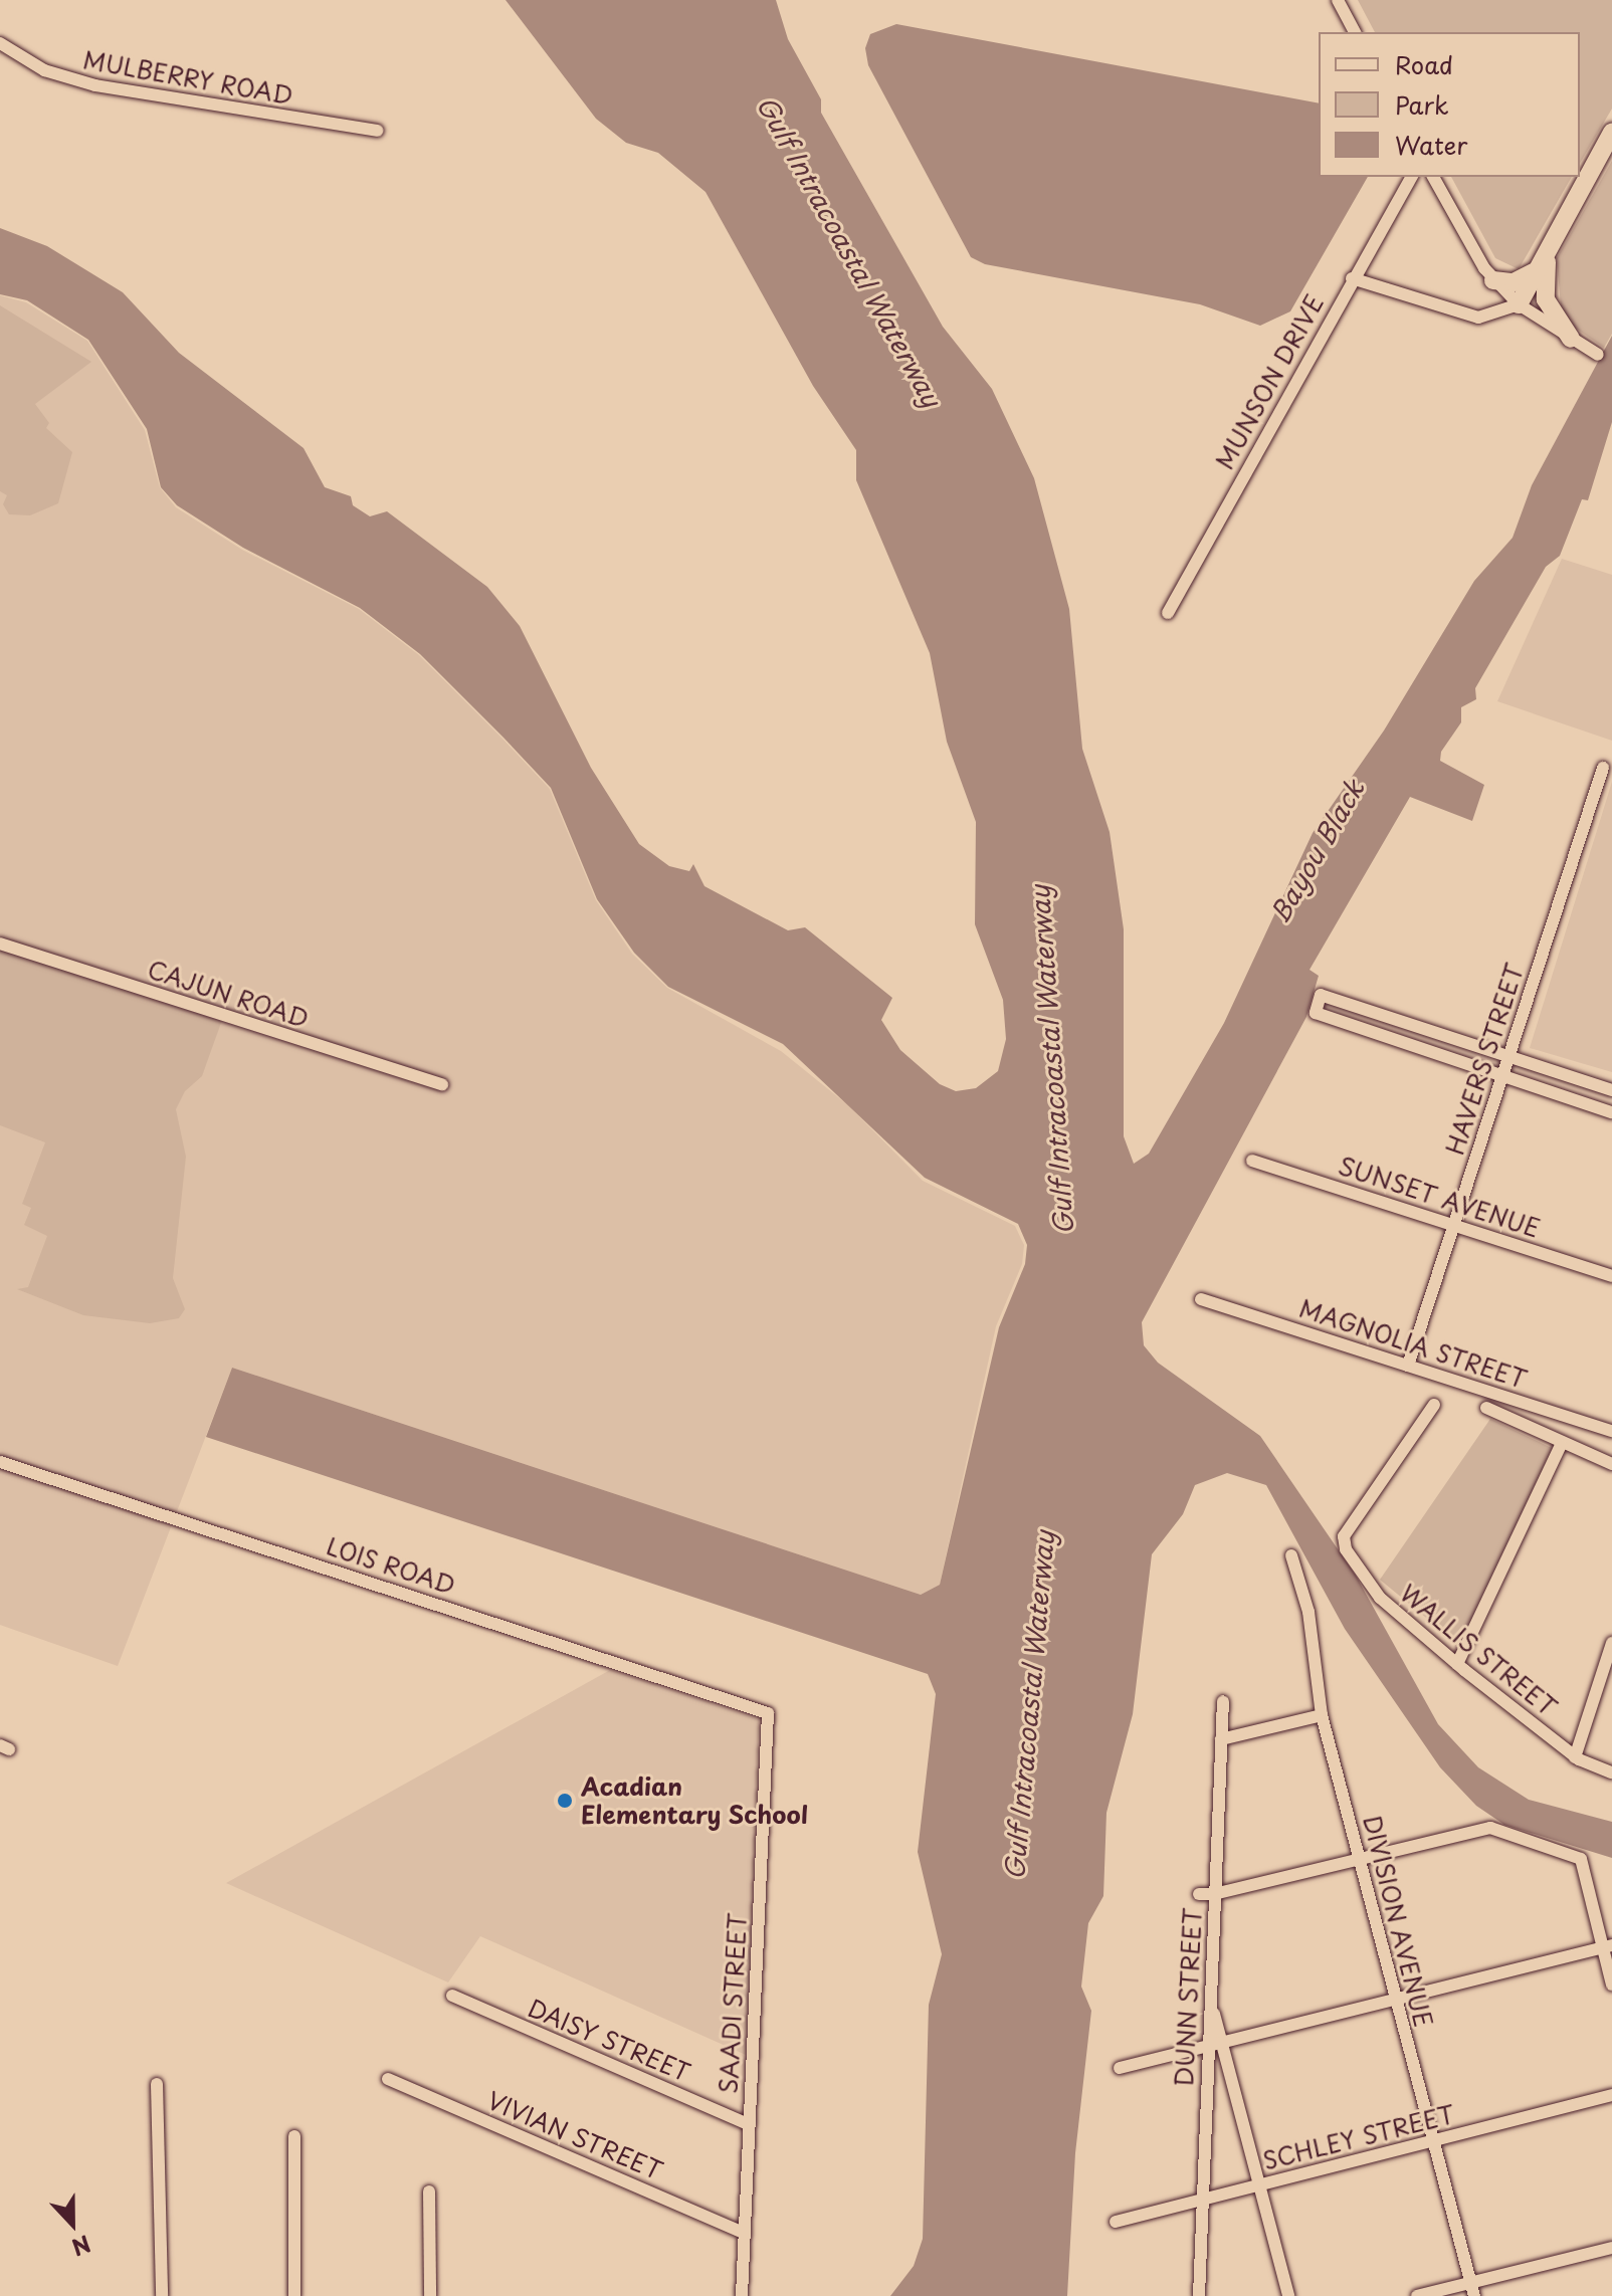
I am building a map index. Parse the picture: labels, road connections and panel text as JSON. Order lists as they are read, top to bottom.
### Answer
{
  "streets": {
    "street": [
      "MULBERRY ROAD",
      "MUNSON DRIVE",
      "CAJUN ROAD",
      "HAVERS STREET",
      "SUNSET AVENUE",
      "MAGNOLIA STREET",
      "LOIS ROAD",
      "WALLIS STREET",
      "DIVISION AVENUE",
      "DUNN STREET",
      "SAADI STREET",
      "DAISY STREET",
      "VIVIAN STREET",
      "SCHLEY STREET"
    ]
  },
  "crossings": [
    ["HAVERS STREET", "SUNSET AVENUE"],
    ["HAVERS STREET", "MAGNOLIA STREET"],
    ["LOIS ROAD", "SAADI STREET"],
    ["DIVISION AVENUE", "SCHLEY STREET"],
    ["DUNN STREET", "SCHLEY STREET"],
    ["SAADI STREET", "DAISY STREET"],
    ["SAADI STREET", "VIVIAN STREET"]
  ],
  "water": ["Gulf Intracoastal Waterway", "Bayou Black"],
  "places": ["Acadian Elementary School"],
  "legend": ["Road", "Park", "Water"],
  "north": "bottom"
}
